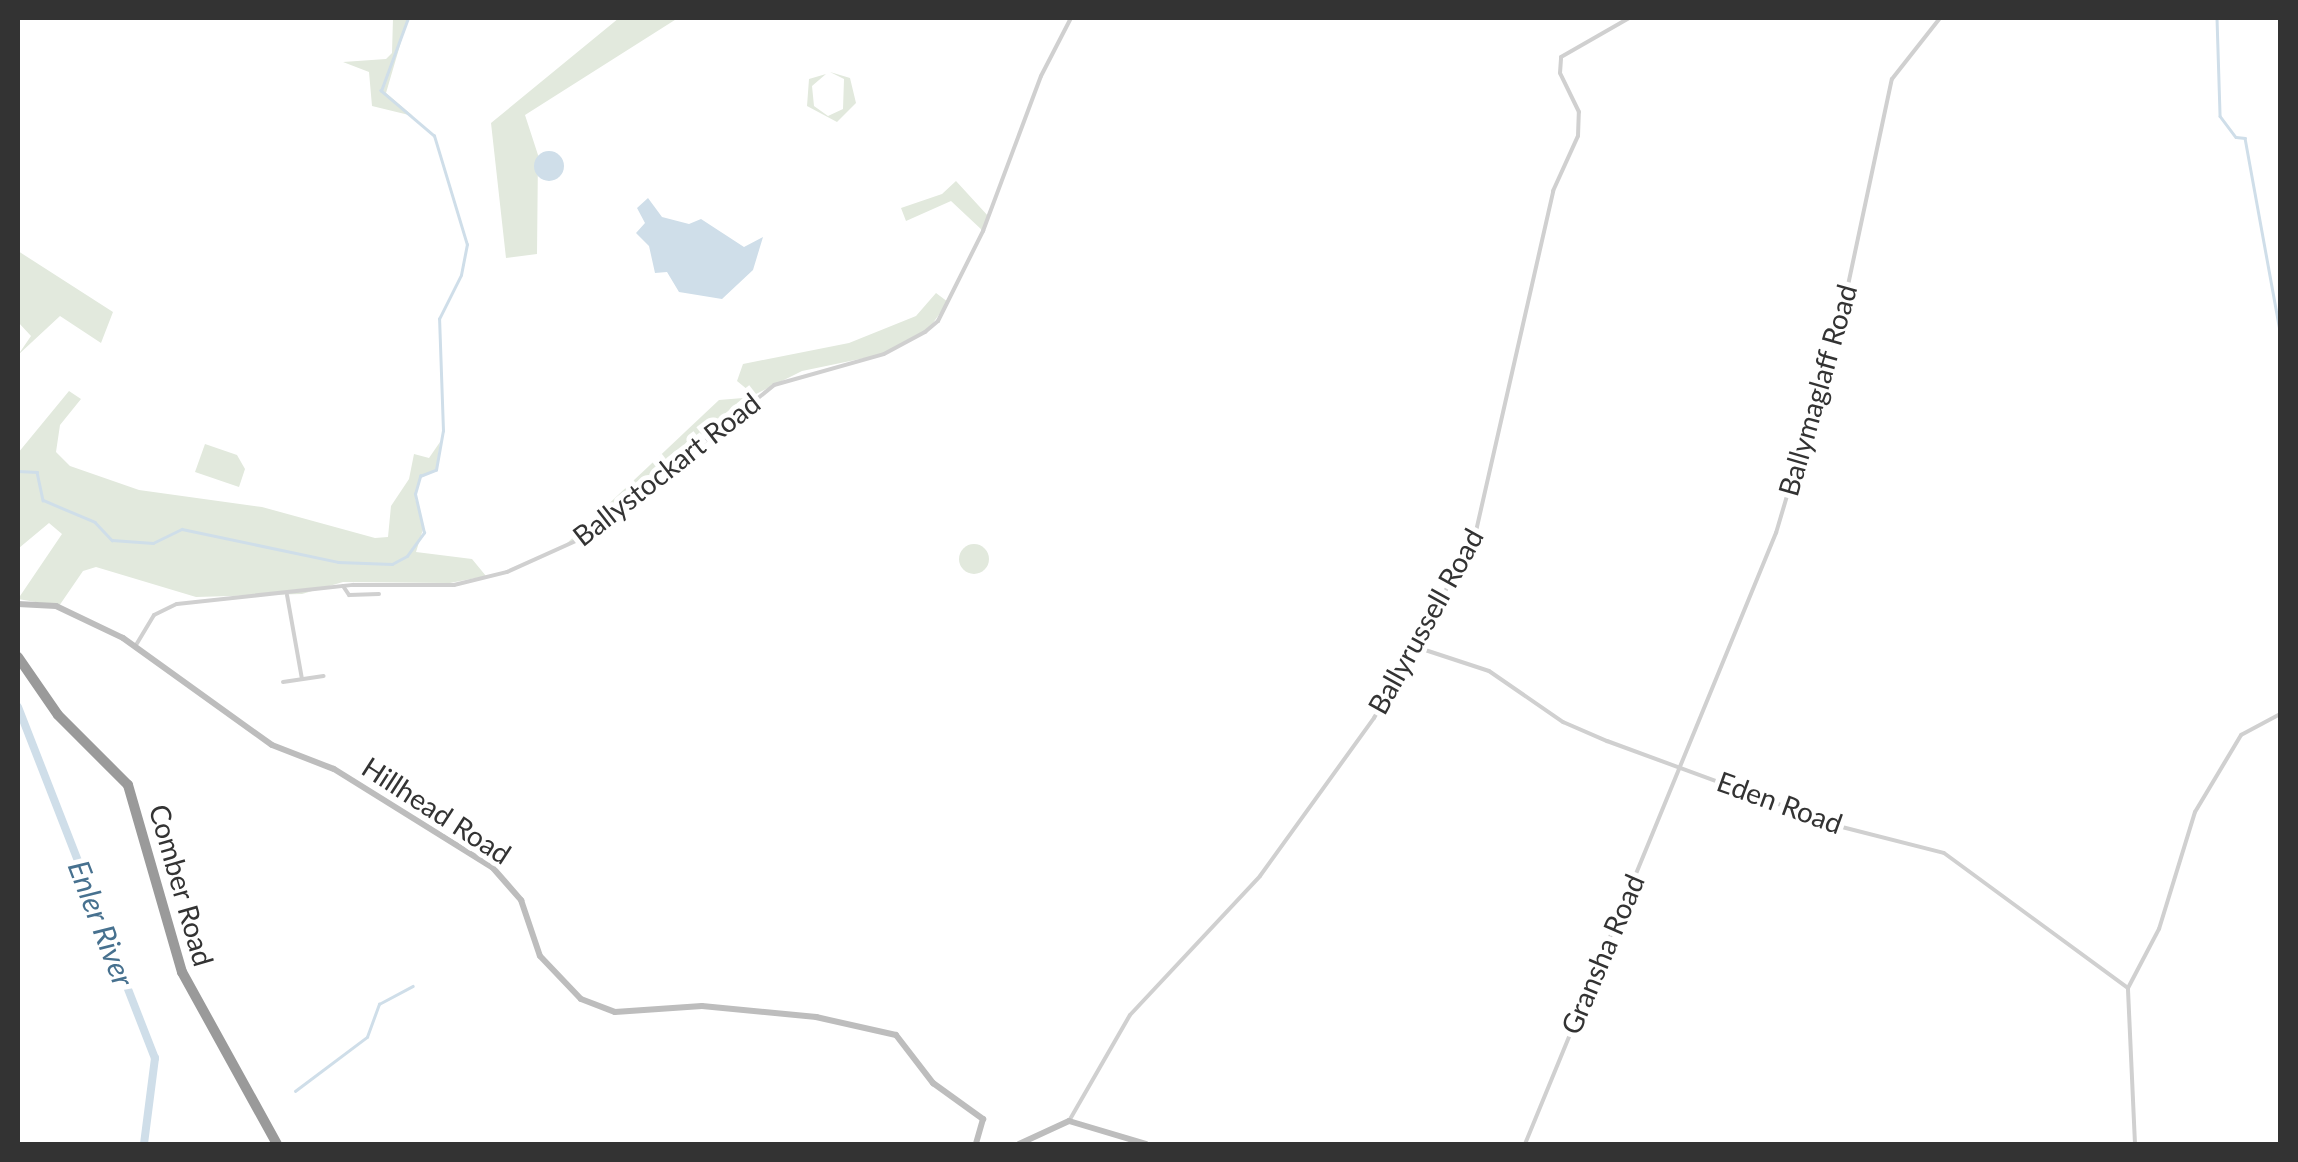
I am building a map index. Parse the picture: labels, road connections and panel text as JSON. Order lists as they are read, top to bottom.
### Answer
{
  "streets": {
    "highway": ["Comber Road"],
    "street": [
      "Ballymaglaff Road",
      "Ballystockart Road",
      "Ballyrussell Road",
      "Eden Road",
      "Hillhead Road",
      "Gransha Road"
    ]
  },
  "crossings": [
    ["Ballymaglaff Road", "Eden Road"],
    ["Ballymaglaff Road", "Gransha Road"],
    ["Ballystockart Road", "Hillhead Road"],
    ["Ballyrussell Road", "Eden Road"],
    ["Eden Road", "Gransha Road"]
  ],
  "water": ["Enler River"]
}
